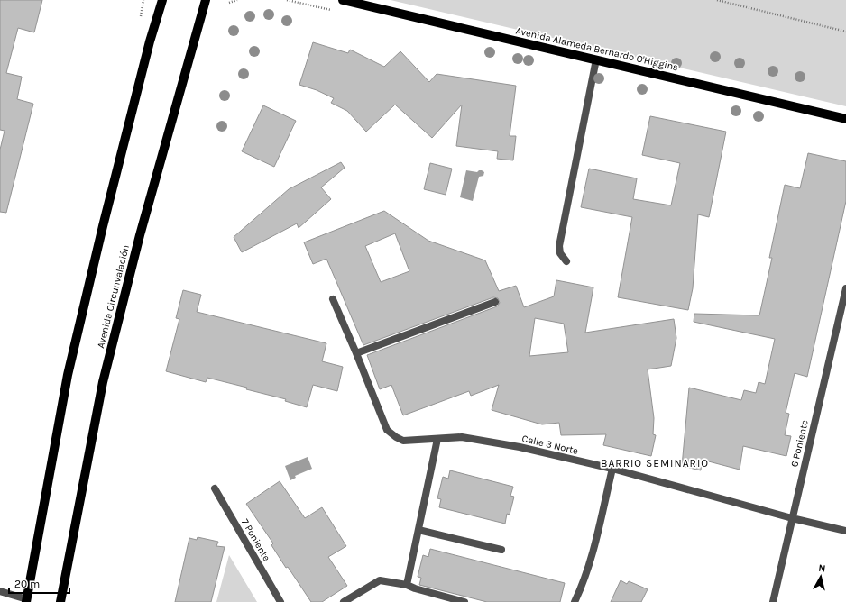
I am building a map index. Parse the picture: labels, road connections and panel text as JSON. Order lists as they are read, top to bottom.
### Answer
{
  "streets": {
    "main road": ["Avenida Alameda Bernardo O'Higgins", "Avenida Circunvalación"],
    "street": ["6 Poniente", "Calle 3 Norte", "7 Poniente"]
  },
  "crossings": [
    ["6 Poniente", "Calle 3 Norte"]
  ],
  "districts": ["BARRIO SEMINARIO"],
  "scale_bar": "20 m",
  "north": "top"
}
